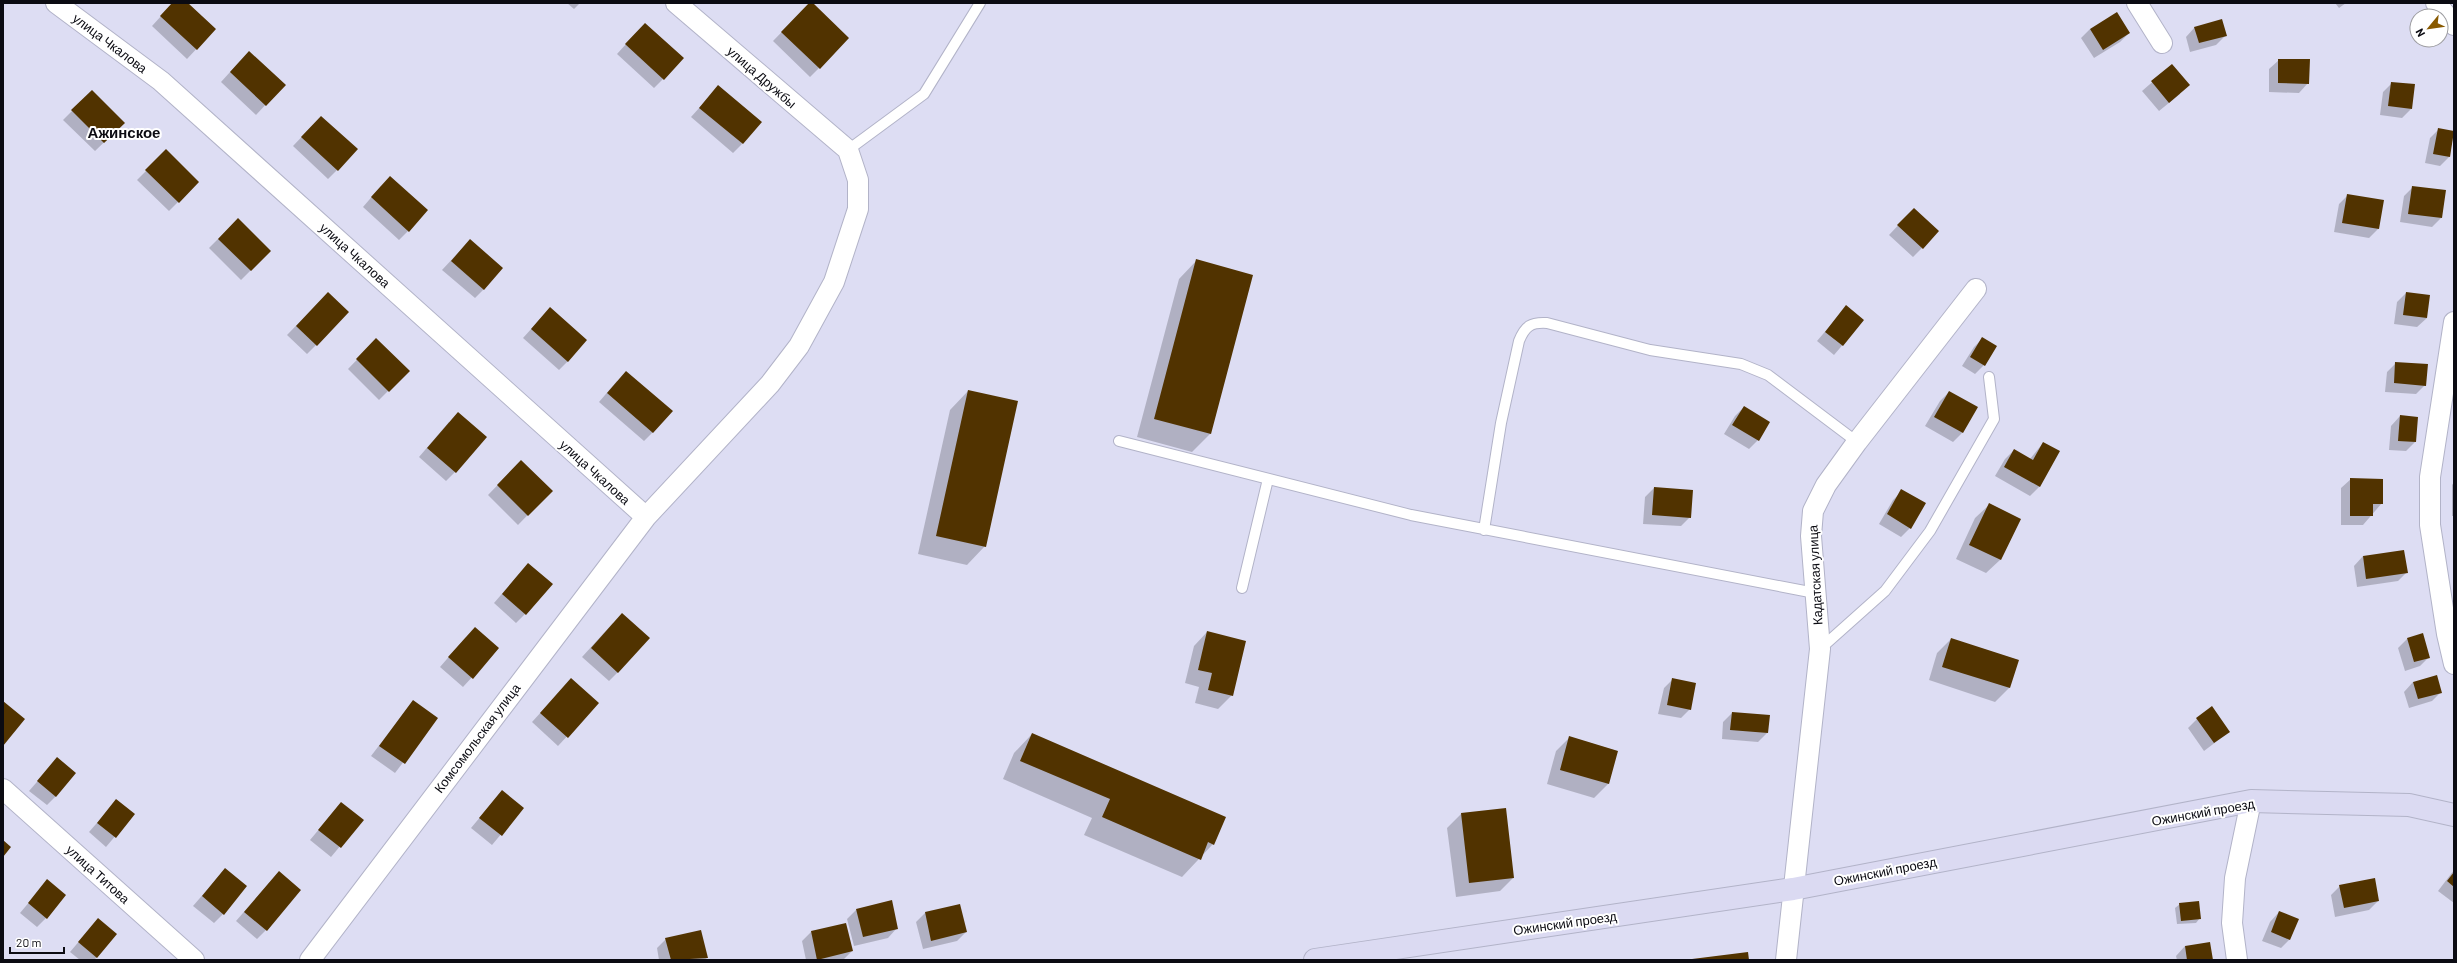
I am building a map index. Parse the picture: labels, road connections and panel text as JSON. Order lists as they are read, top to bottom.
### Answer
{
  "streets": {
    "main road": ["Ожинский проезд"],
    "street": [
      "улица Чкалова",
      "улица Дружбы",
      "Кадатская улица",
      "Комсомольская улица",
      "улица Титова"
    ]
  },
  "crossings": [
    ["улица Чкалова", "Комсомольская улица"],
    ["улица Дружбы", "Комсомольская улица"],
    ["Кадатская улица", "Ожинский проезд"]
  ],
  "districts": ["Ажинское"],
  "scale_bar": "20 m",
  "north": "bottom left"
}
